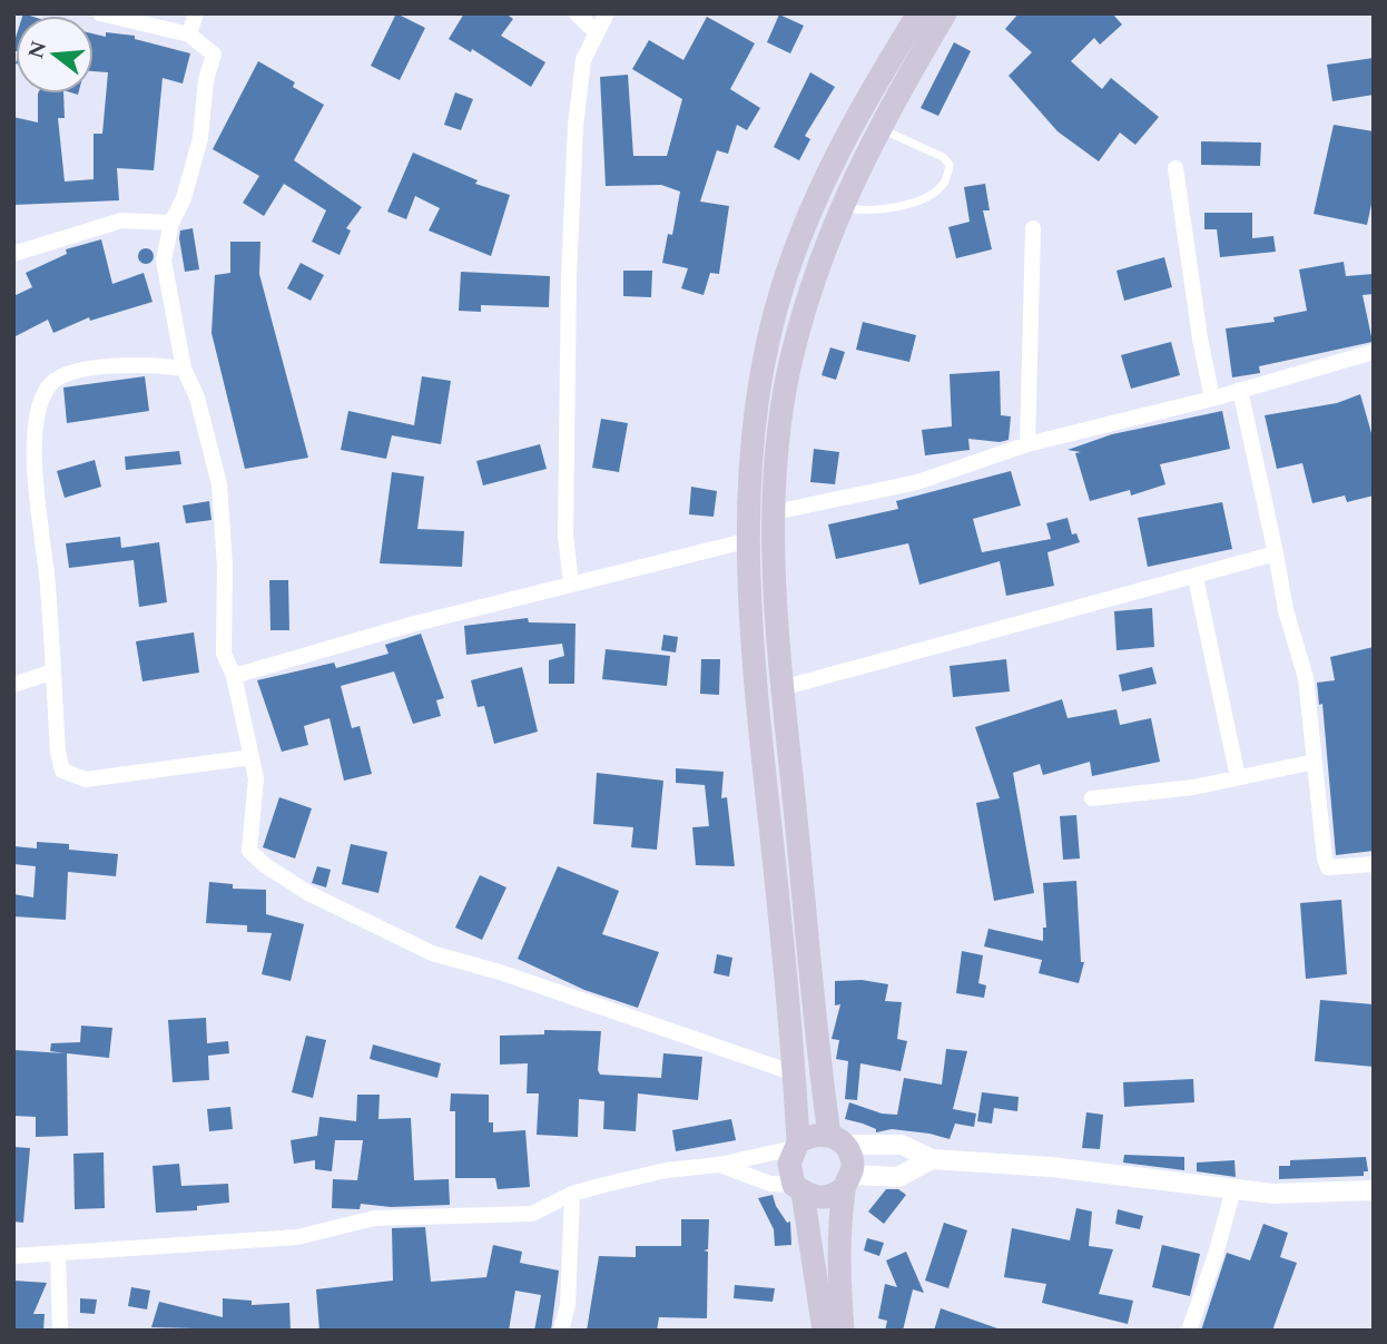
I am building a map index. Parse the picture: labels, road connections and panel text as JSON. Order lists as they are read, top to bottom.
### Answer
{
  "north": "left"
}
